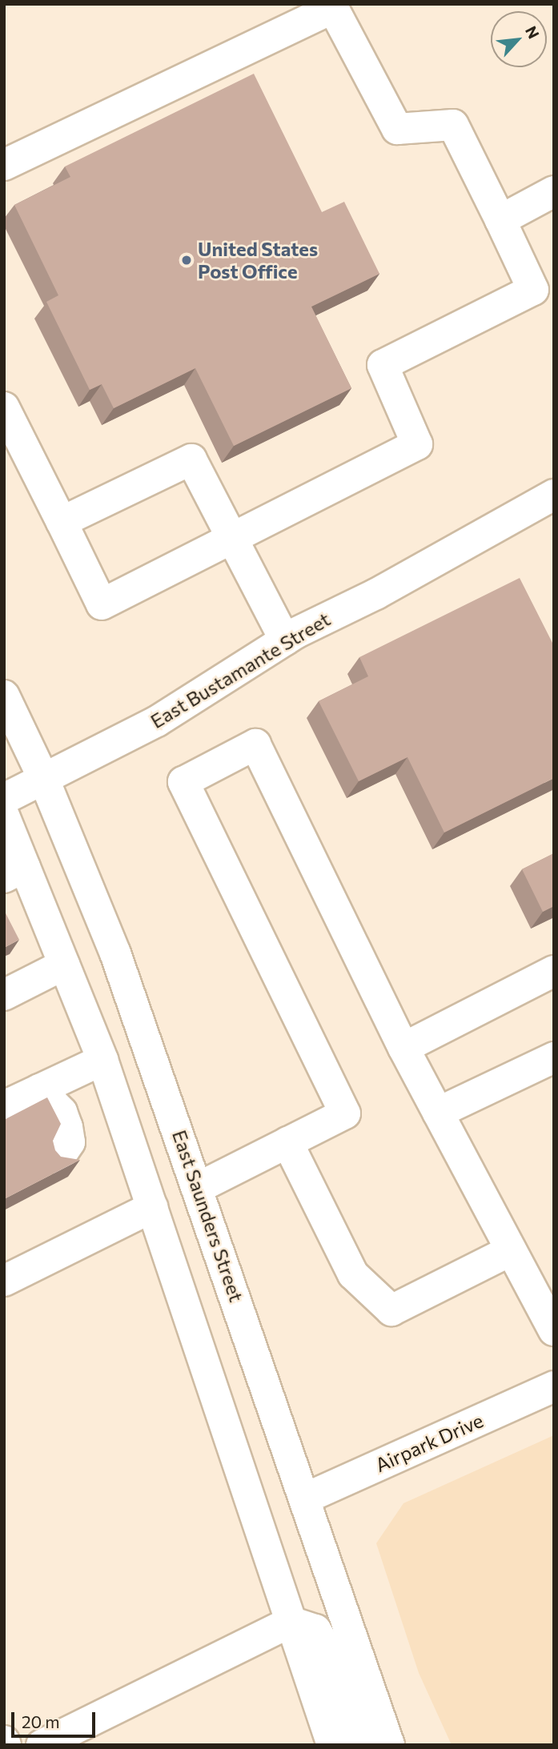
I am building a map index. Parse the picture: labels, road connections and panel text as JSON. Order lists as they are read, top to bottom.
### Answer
{
  "streets": {
    "main road": ["East Bustamante Street", "East Saunders Street", "Airpark Drive"]
  },
  "crossings": [
    ["East Bustamante Street", "East Saunders Street"],
    ["East Saunders Street", "Airpark Drive"]
  ],
  "places": ["United States Post Office"],
  "scale_bar": "20 m",
  "north": "top right"
}
